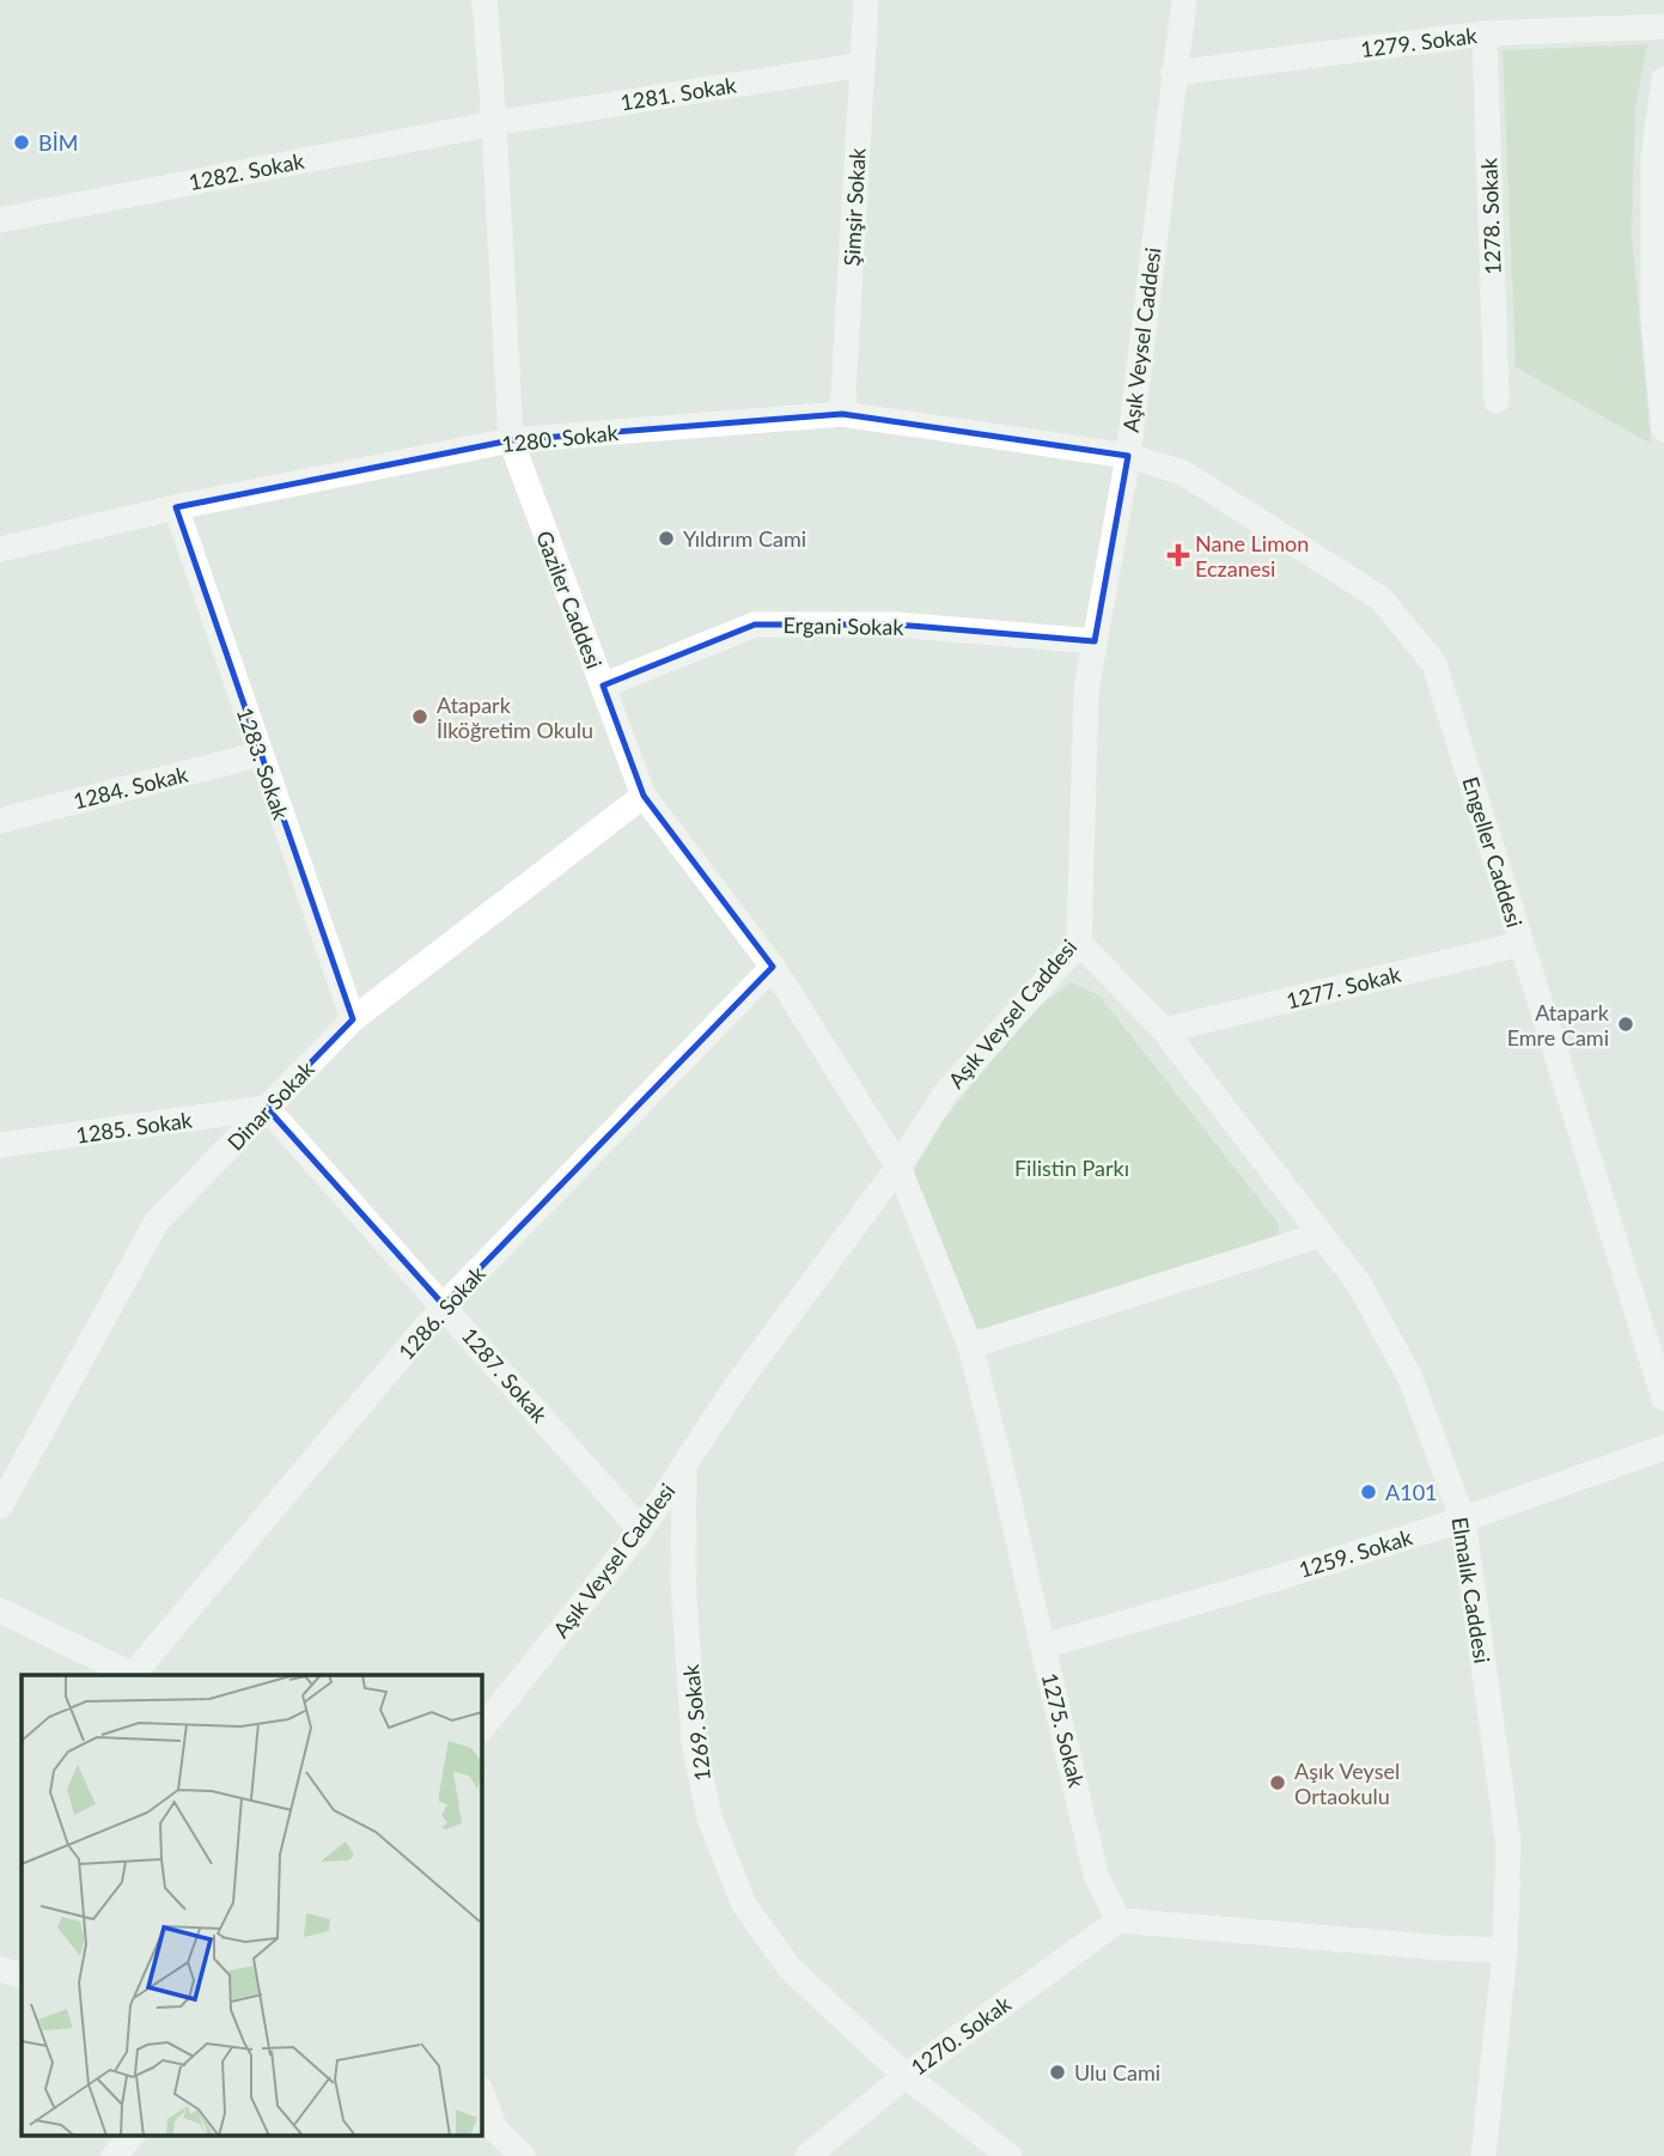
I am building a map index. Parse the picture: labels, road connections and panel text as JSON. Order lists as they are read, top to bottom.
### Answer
{
  "streets": {
    "street": [
      "1279. Sokak",
      "1281. Sokak",
      "1282. Sokak",
      "Şimşir Sokak",
      "1278. Sokak",
      "Aşık Veysel Caddesi",
      "1280. Sokak",
      "Gaziler Caddesi",
      "Ergani Sokak",
      "1283. Sokak",
      "1284. Sokak",
      "Engeller Caddesi",
      "1277. Sokak",
      "Dinar Sokak",
      "1285. Sokak",
      "1286. Sokak",
      "1287. Sokak",
      "1259. Sokak",
      "Elmalık Caddesi",
      "1269. Sokak",
      "1275. Sokak",
      "1270. Sokak"
    ]
  },
  "crossings": [
    ["1279. Sokak", "1278. Sokak"],
    ["1279. Sokak", "Aşık Veysel Caddesi"],
    ["1281. Sokak", "1282. Sokak"],
    ["1281. Sokak", "Şimşir Sokak"],
    ["1281. Sokak", "Gaziler Caddesi"],
    ["1282. Sokak", "Gaziler Caddesi"],
    ["Şimşir Sokak", "1280. Sokak"],
    ["Aşık Veysel Caddesi", "1280. Sokak"],
    ["Aşık Veysel Caddesi", "Gaziler Caddesi"],
    ["Aşık Veysel Caddesi", "Ergani Sokak"],
    ["Aşık Veysel Caddesi", "Engeller Caddesi"],
    ["Aşık Veysel Caddesi", "1287. Sokak"],
    ["Aşık Veysel Caddesi", "Elmalık Caddesi"],
    ["Aşık Veysel Caddesi", "1269. Sokak"],
    ["Aşık Veysel Caddesi", "1275. Sokak"],
    ["1280. Sokak", "Gaziler Caddesi"],
    ["1280. Sokak", "1283. Sokak"],
    ["1280. Sokak", "Engeller Caddesi"],
    ["Gaziler Caddesi", "Ergani Sokak"],
    ["Gaziler Caddesi", "Dinar Sokak"],
    ["Gaziler Caddesi", "1286. Sokak"],
    ["Gaziler Caddesi", "1275. Sokak"],
    ["1283. Sokak", "1284. Sokak"],
    ["1283. Sokak", "Dinar Sokak"],
    ["Engeller Caddesi", "1277. Sokak"],
    ["1277. Sokak", "Elmalık Caddesi"],
    ["Dinar Sokak", "1285. Sokak"],
    ["Dinar Sokak", "1287. Sokak"],
    ["1285. Sokak", "1287. Sokak"],
    ["1286. Sokak", "1287. Sokak"],
    ["1259. Sokak", "Elmalık Caddesi"],
    ["1259. Sokak", "1275. Sokak"],
    ["1269. Sokak", "1270. Sokak"],
    ["1275. Sokak", "1270. Sokak"]
  ],
  "parks": ["Filistin Parkı"],
  "places": {
    "other": [
      "BİM",
      "Yıldırım Cami",
      "Atapark İlköğretim Okulu",
      "Atapark Emre Cami",
      "A101",
      "Aşık Veysel Ortaokulu",
      "Ulu Cami"
    ],
    "health": ["Nane Limon Eczanesi"]
  }
}
